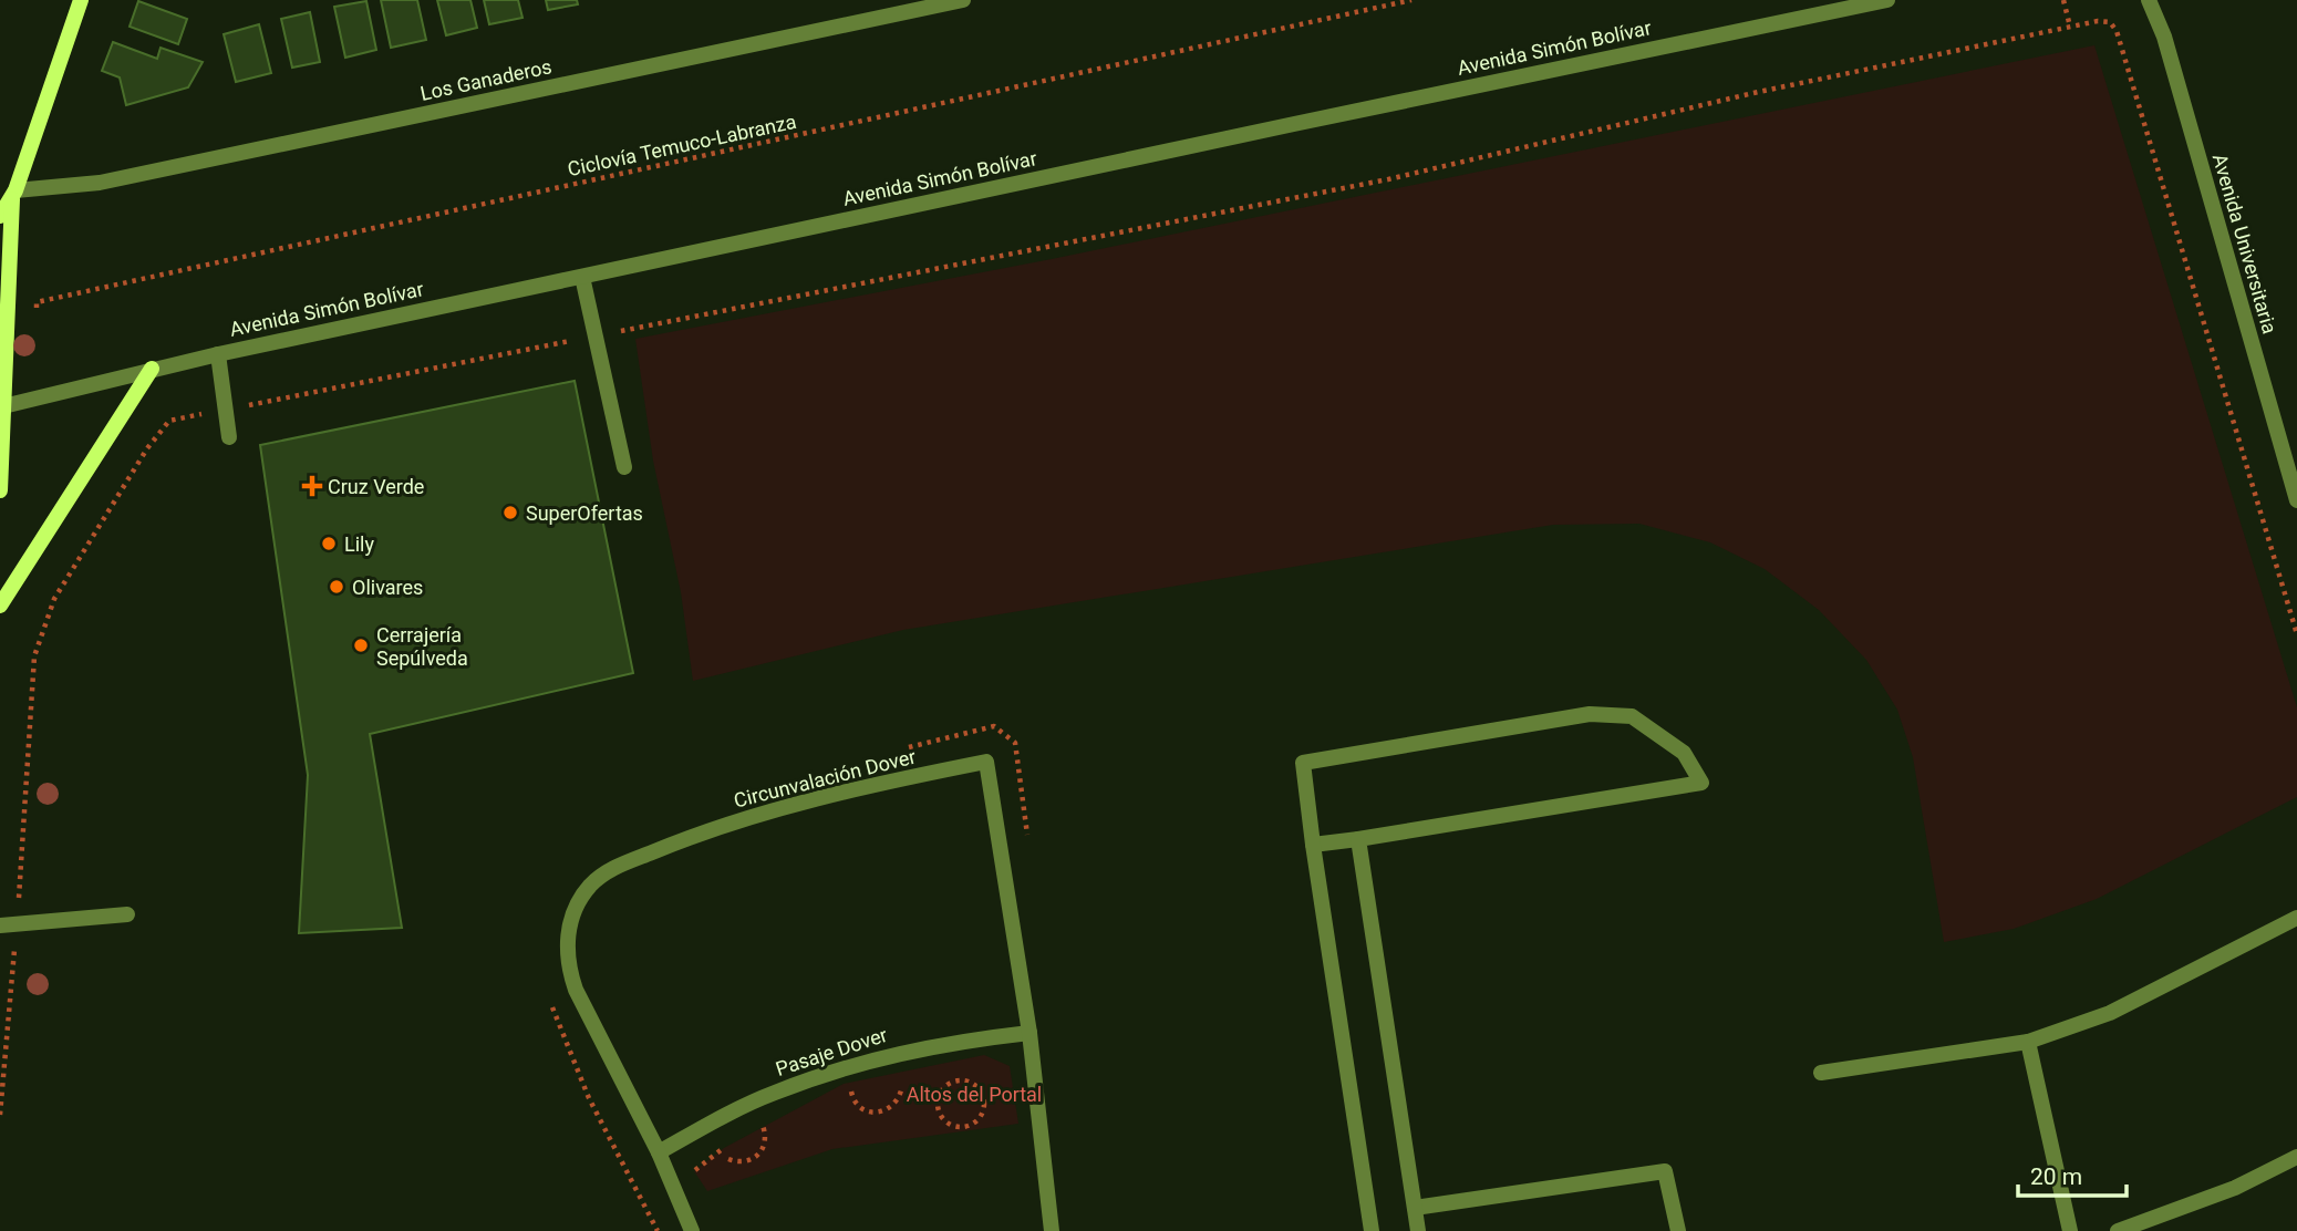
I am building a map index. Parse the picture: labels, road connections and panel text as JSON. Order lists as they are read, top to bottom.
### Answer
{
  "streets": {
    "street": [
      "Avenida Simón Bolívar",
      "Los Ganaderos",
      "Avenida Universitaria",
      "Circunvalación Dover",
      "Pasaje Dover"
    ],
    "path": ["Ciclovía Temuco-Labranza"]
  },
  "crossings": [
    ["Circunvalación Dover", "Pasaje Dover"]
  ],
  "parks": ["Altos del Portal"],
  "places": {
    "health": ["Cruz Verde"],
    "other": [
      "SuperOfertas",
      "Lily",
      "Olivares",
      "Cerrajería Sepúlveda"
    ]
  },
  "scale_bar": "20 m"
}
